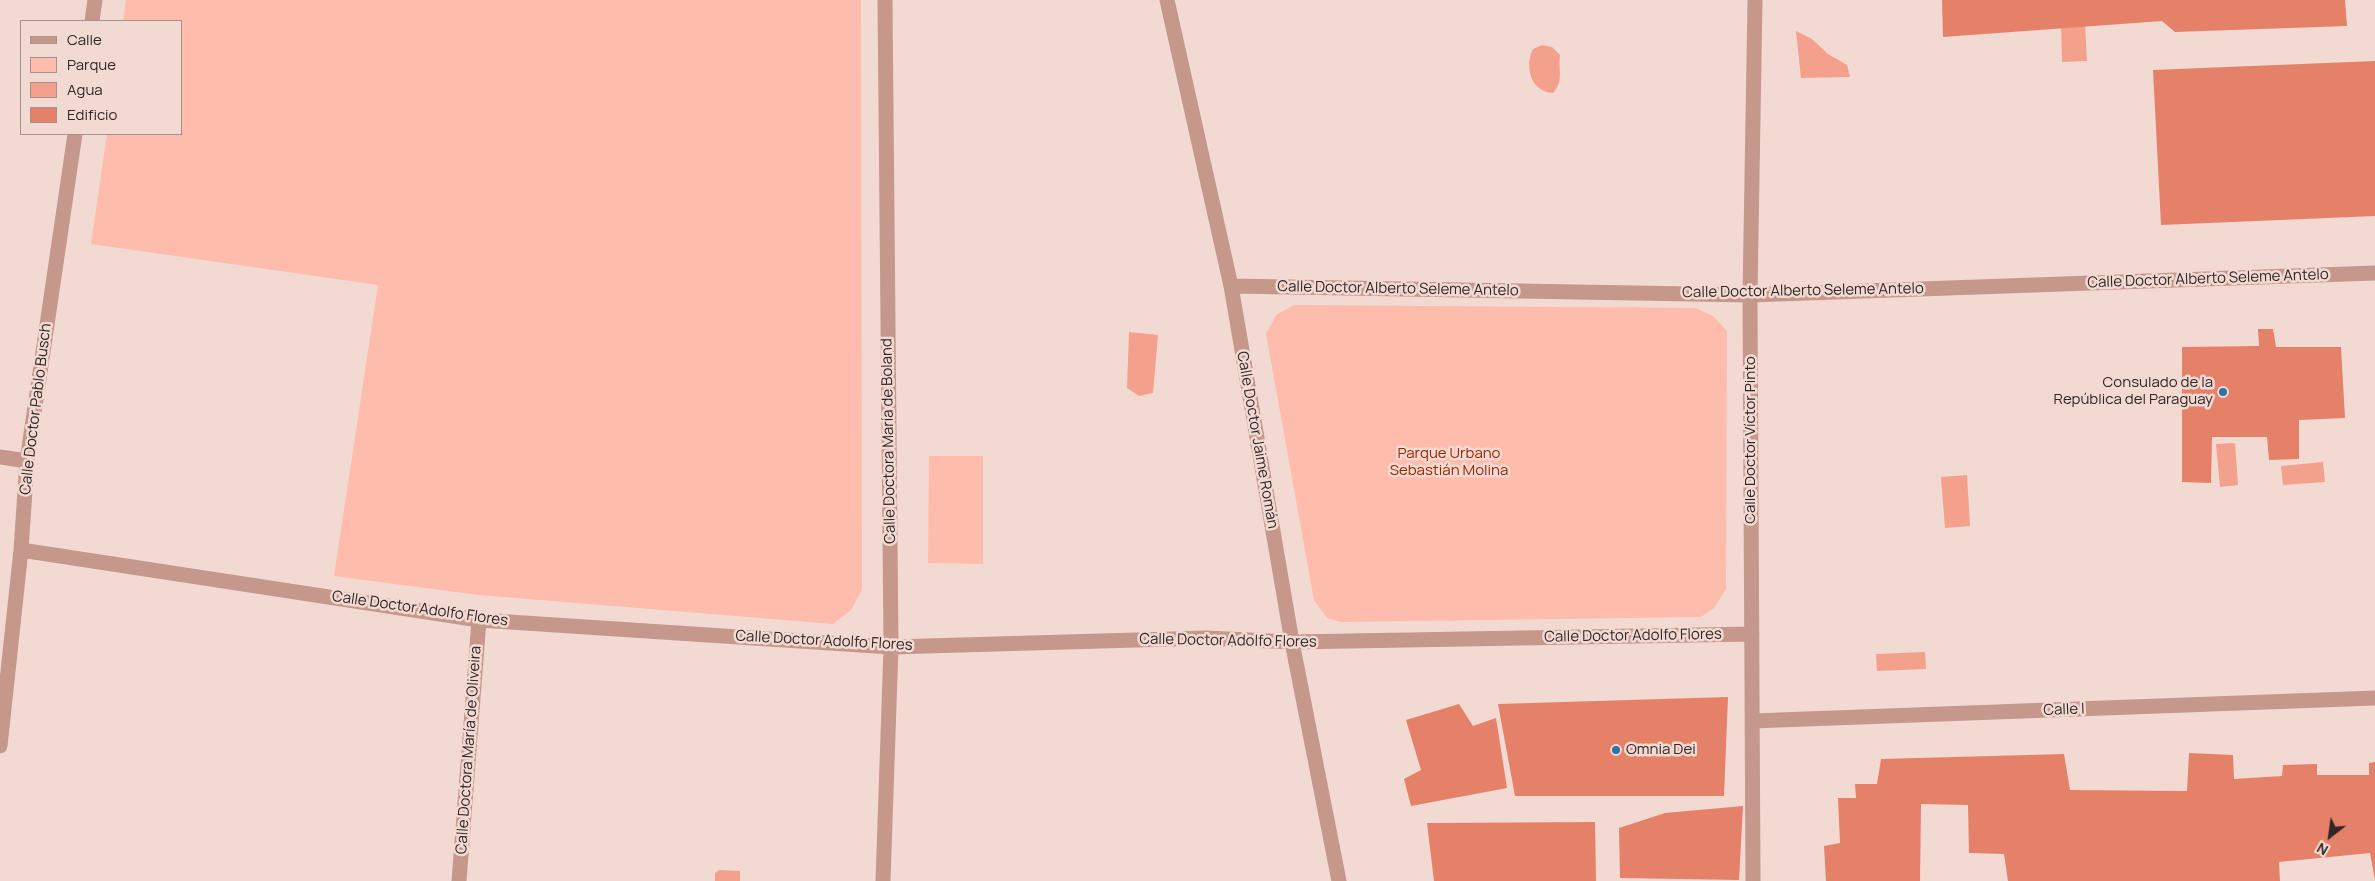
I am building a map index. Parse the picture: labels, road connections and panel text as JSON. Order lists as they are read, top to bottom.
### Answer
{
  "streets": {
    "street": [
      "Calle Doctor Alberto Seleme Antelo",
      "Calle Doctor Pablo Busch",
      "Calle Doctor Jaime Román",
      "Calle Doctor Víctor Pinto",
      "Calle Doctora María de Boland",
      "Calle Doctor Adolfo Flores",
      "Calle I",
      "Calle Doctora María de Oliveira"
    ]
  },
  "crossings": [
    ["Calle Doctor Alberto Seleme Antelo", "Calle Doctor Jaime Román"],
    ["Calle Doctor Alberto Seleme Antelo", "Calle Doctor Víctor Pinto"],
    ["Calle Doctor Pablo Busch", "Calle Doctor Adolfo Flores"],
    ["Calle Doctor Jaime Román", "Calle Doctor Adolfo Flores"],
    ["Calle Doctor Víctor Pinto", "Calle Doctor Adolfo Flores"],
    ["Calle Doctor Víctor Pinto", "Calle I"],
    ["Calle Doctora María de Boland", "Calle Doctor Adolfo Flores"],
    ["Calle Doctor Adolfo Flores", "Calle Doctora María de Oliveira"]
  ],
  "parks": ["Parque Urbano Sebastián Molina"],
  "places": ["Consulado de la República del Paraguay", "Omnia Dei"],
  "legend": [
    "Calle",
    "Parque",
    "Agua",
    "Edificio"
  ],
  "north": "bottom left"
}
